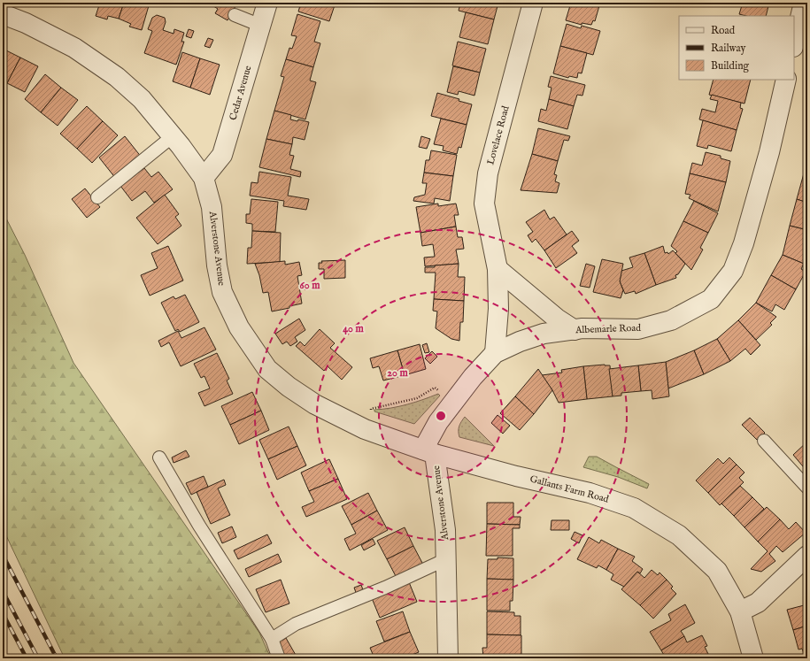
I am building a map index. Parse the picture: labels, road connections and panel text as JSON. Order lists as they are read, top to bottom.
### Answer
{
  "streets": {
    "street": [
      "Cedar Avenue",
      "Lovelace Road",
      "Alverstone Avenue",
      "Albemarle Road",
      "Gallants Farm Road"
    ]
  },
  "crossings": [
    ["Cedar Avenue", "Alverstone Avenue"],
    ["Lovelace Road", "Albemarle Road"],
    ["Alverstone Avenue", "Albemarle Road"],
    ["Alverstone Avenue", "Gallants Farm Road"],
    ["Albemarle Road", "Gallants Farm Road"]
  ],
  "legend": ["Road", "Railway", "Building"],
  "rings": ["60 m", "40 m", "20 m"]
}
